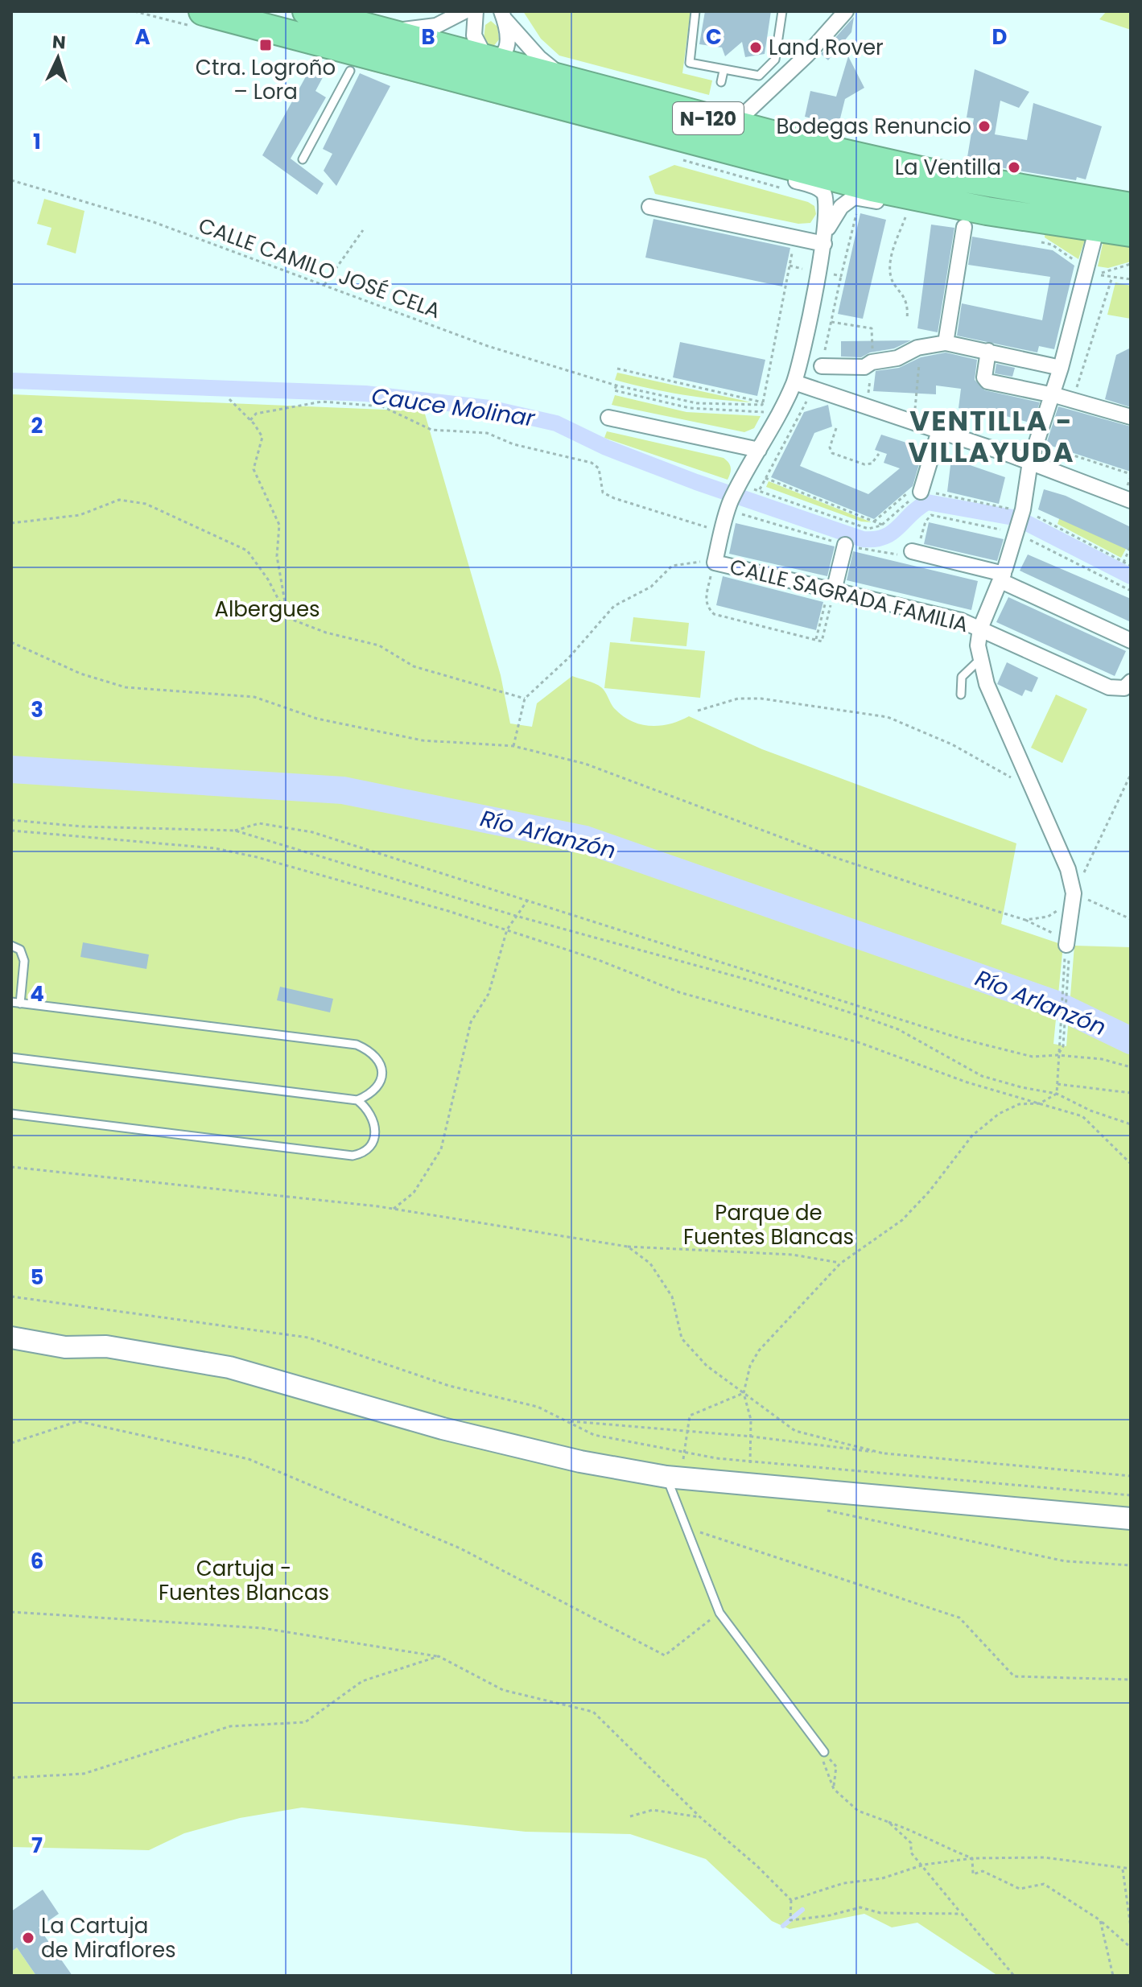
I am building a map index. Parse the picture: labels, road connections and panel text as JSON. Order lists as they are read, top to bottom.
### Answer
{
  "streets": {
    "highway": ["N-120"],
    "street": ["CALLE SAGRADA FAMILIA"],
    "path": ["CALLE CAMILO JOSÉ CELA"]
  },
  "districts": ["VENTILLA - VILLAYUDA"],
  "water": ["Cauce Molinar", "Río Arlanzón"],
  "parks": ["Albergues", "Parque de Fuentes Blancas", "Cartuja - Fuentes Blancas"],
  "places": {
    "transit": ["Ctra. Logroño – Lora"],
    "other": [
      "Land Rover",
      "Bodegas Renuncio",
      "La Ventilla",
      "La Cartuja de Miraflores"
    ]
  },
  "north": "top",
  "grid": {
    "columns": [
      "A",
      "B",
      "C",
      "D"
    ],
    "rows": [
      "1",
      "2",
      "3",
      "4",
      "5",
      "6",
      "7"
    ]
  }
}
